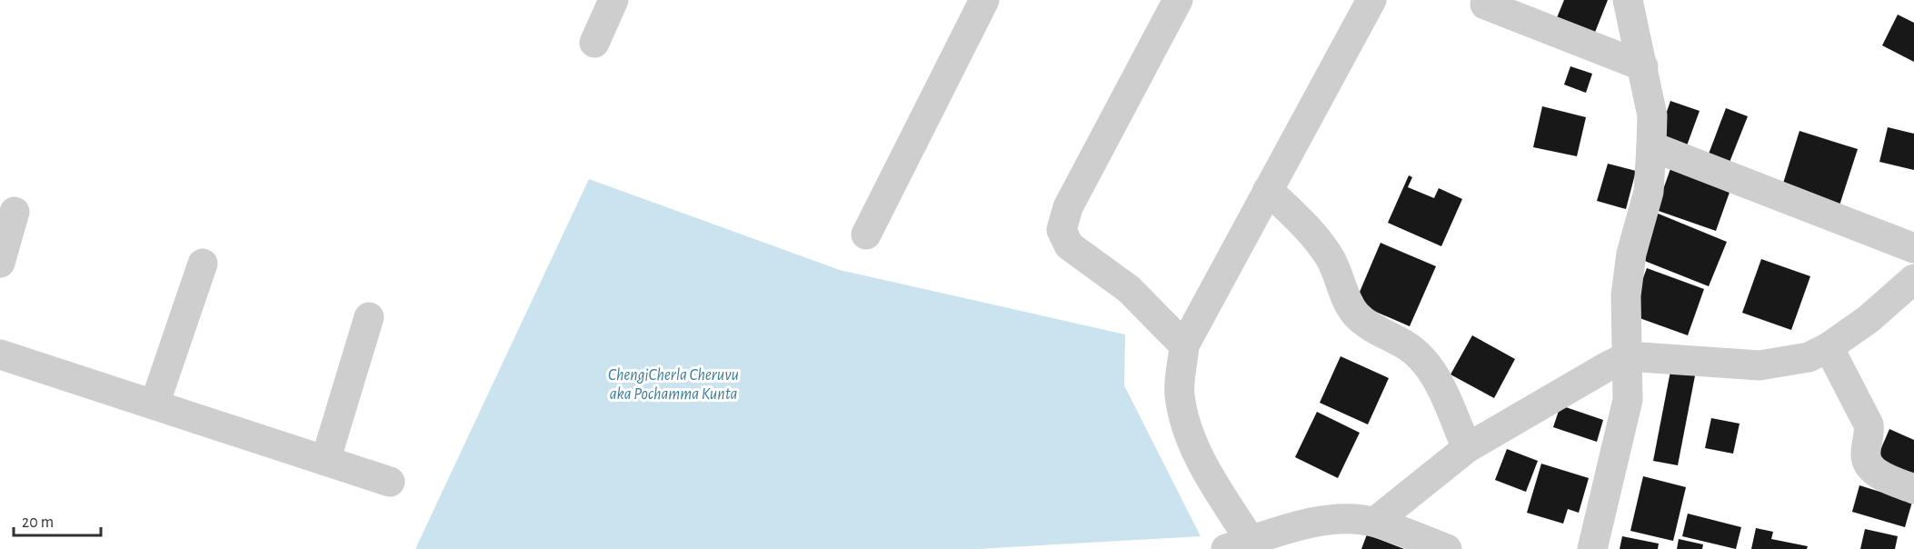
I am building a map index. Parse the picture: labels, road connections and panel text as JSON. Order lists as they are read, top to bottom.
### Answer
{
  "water": ["ChengiCherla Cheruvu aka Pochamma Kunta"],
  "scale_bar": "20 m"
}
